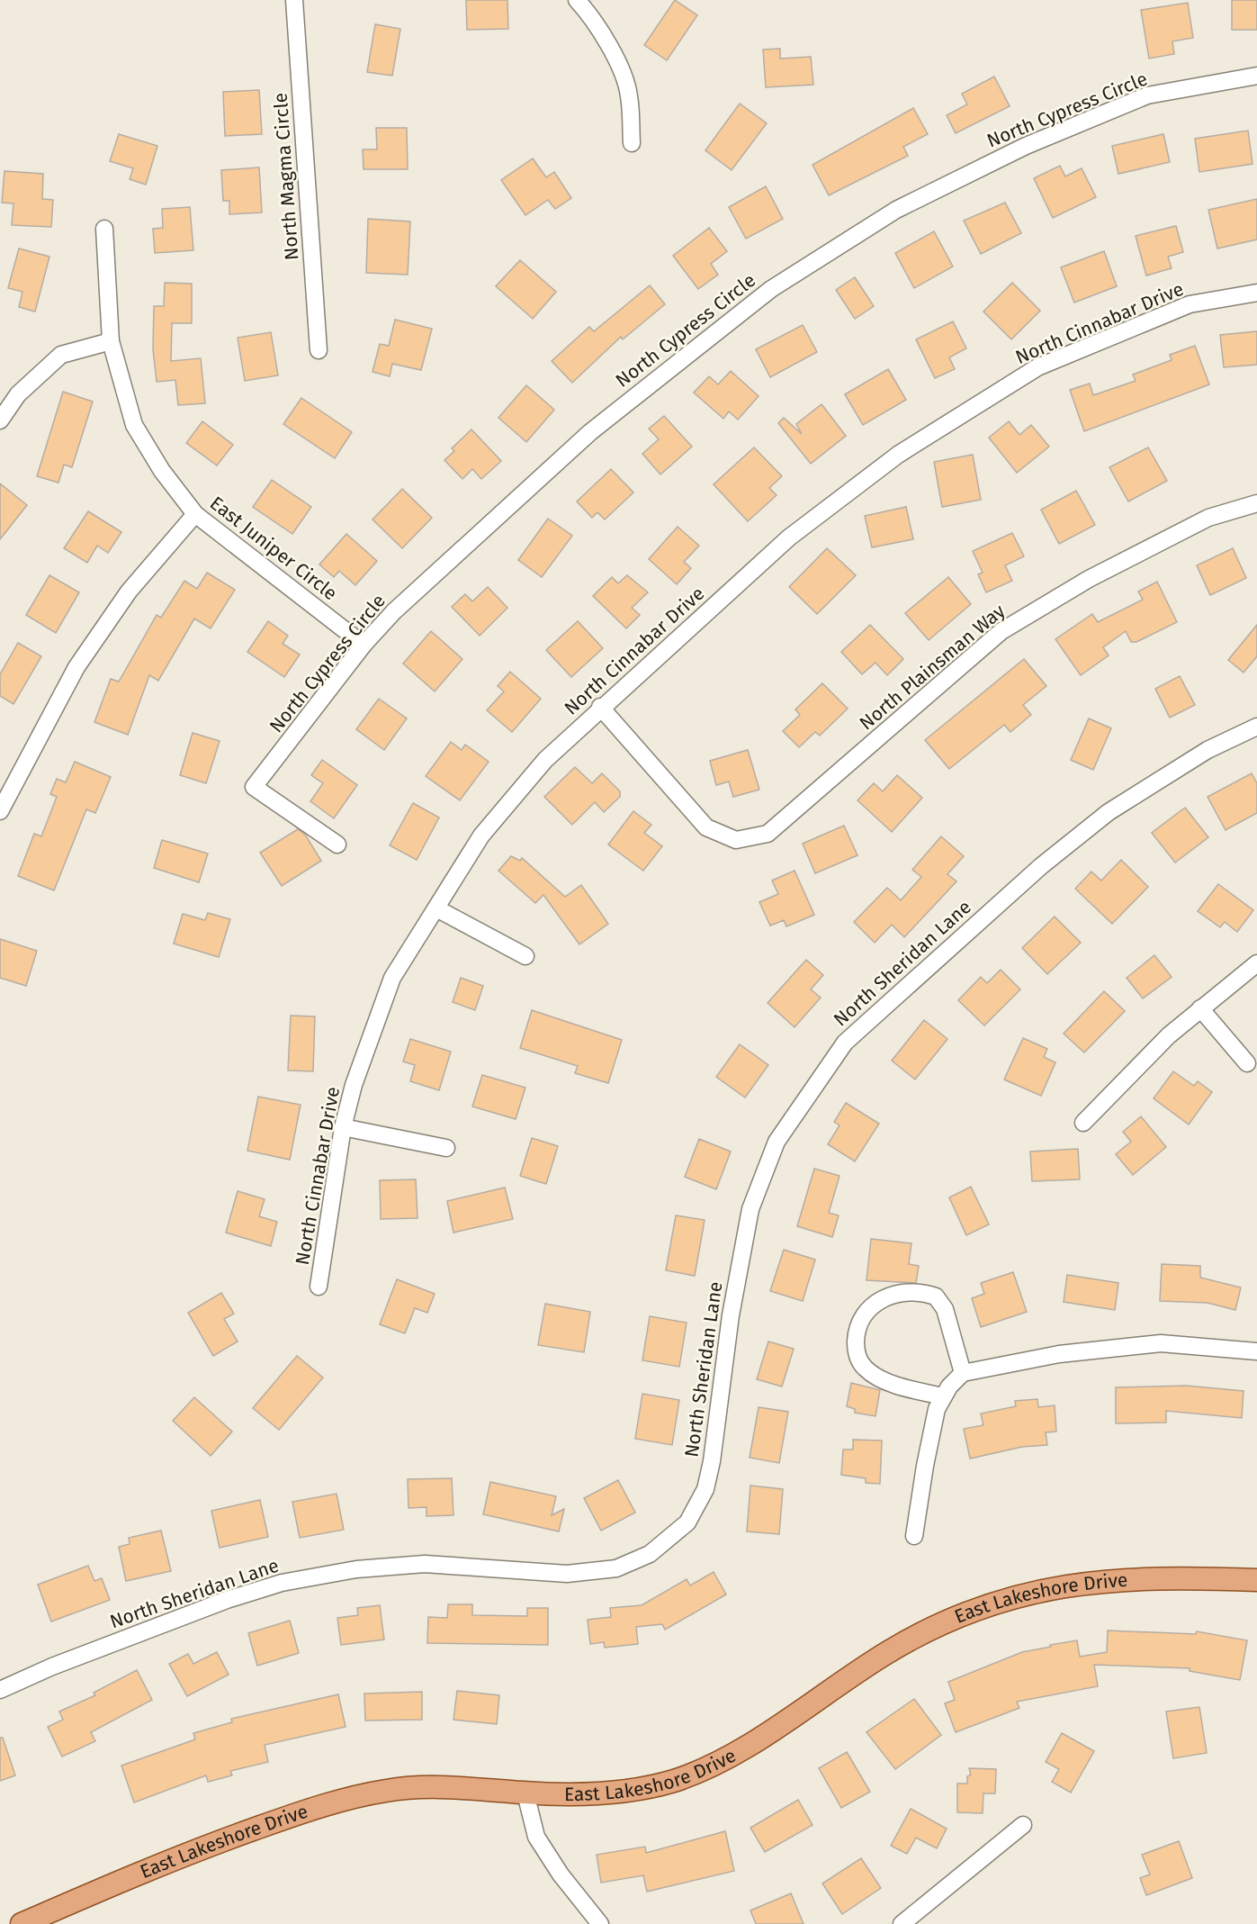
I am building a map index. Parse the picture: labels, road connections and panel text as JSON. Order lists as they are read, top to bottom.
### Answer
{
  "streets": {
    "main road": ["East Lakeshore Drive"],
    "street": [
      "North Cypress Circle",
      "North Magma Circle",
      "North Cinnabar Drive",
      "East Juniper Circle",
      "North Plainsman Way",
      "North Sheridan Lane"
    ]
  },
  "crossings": [
    ["North Cypress Circle", "East Juniper Circle"],
    ["North Cinnabar Drive", "North Plainsman Way"]
  ]
}
